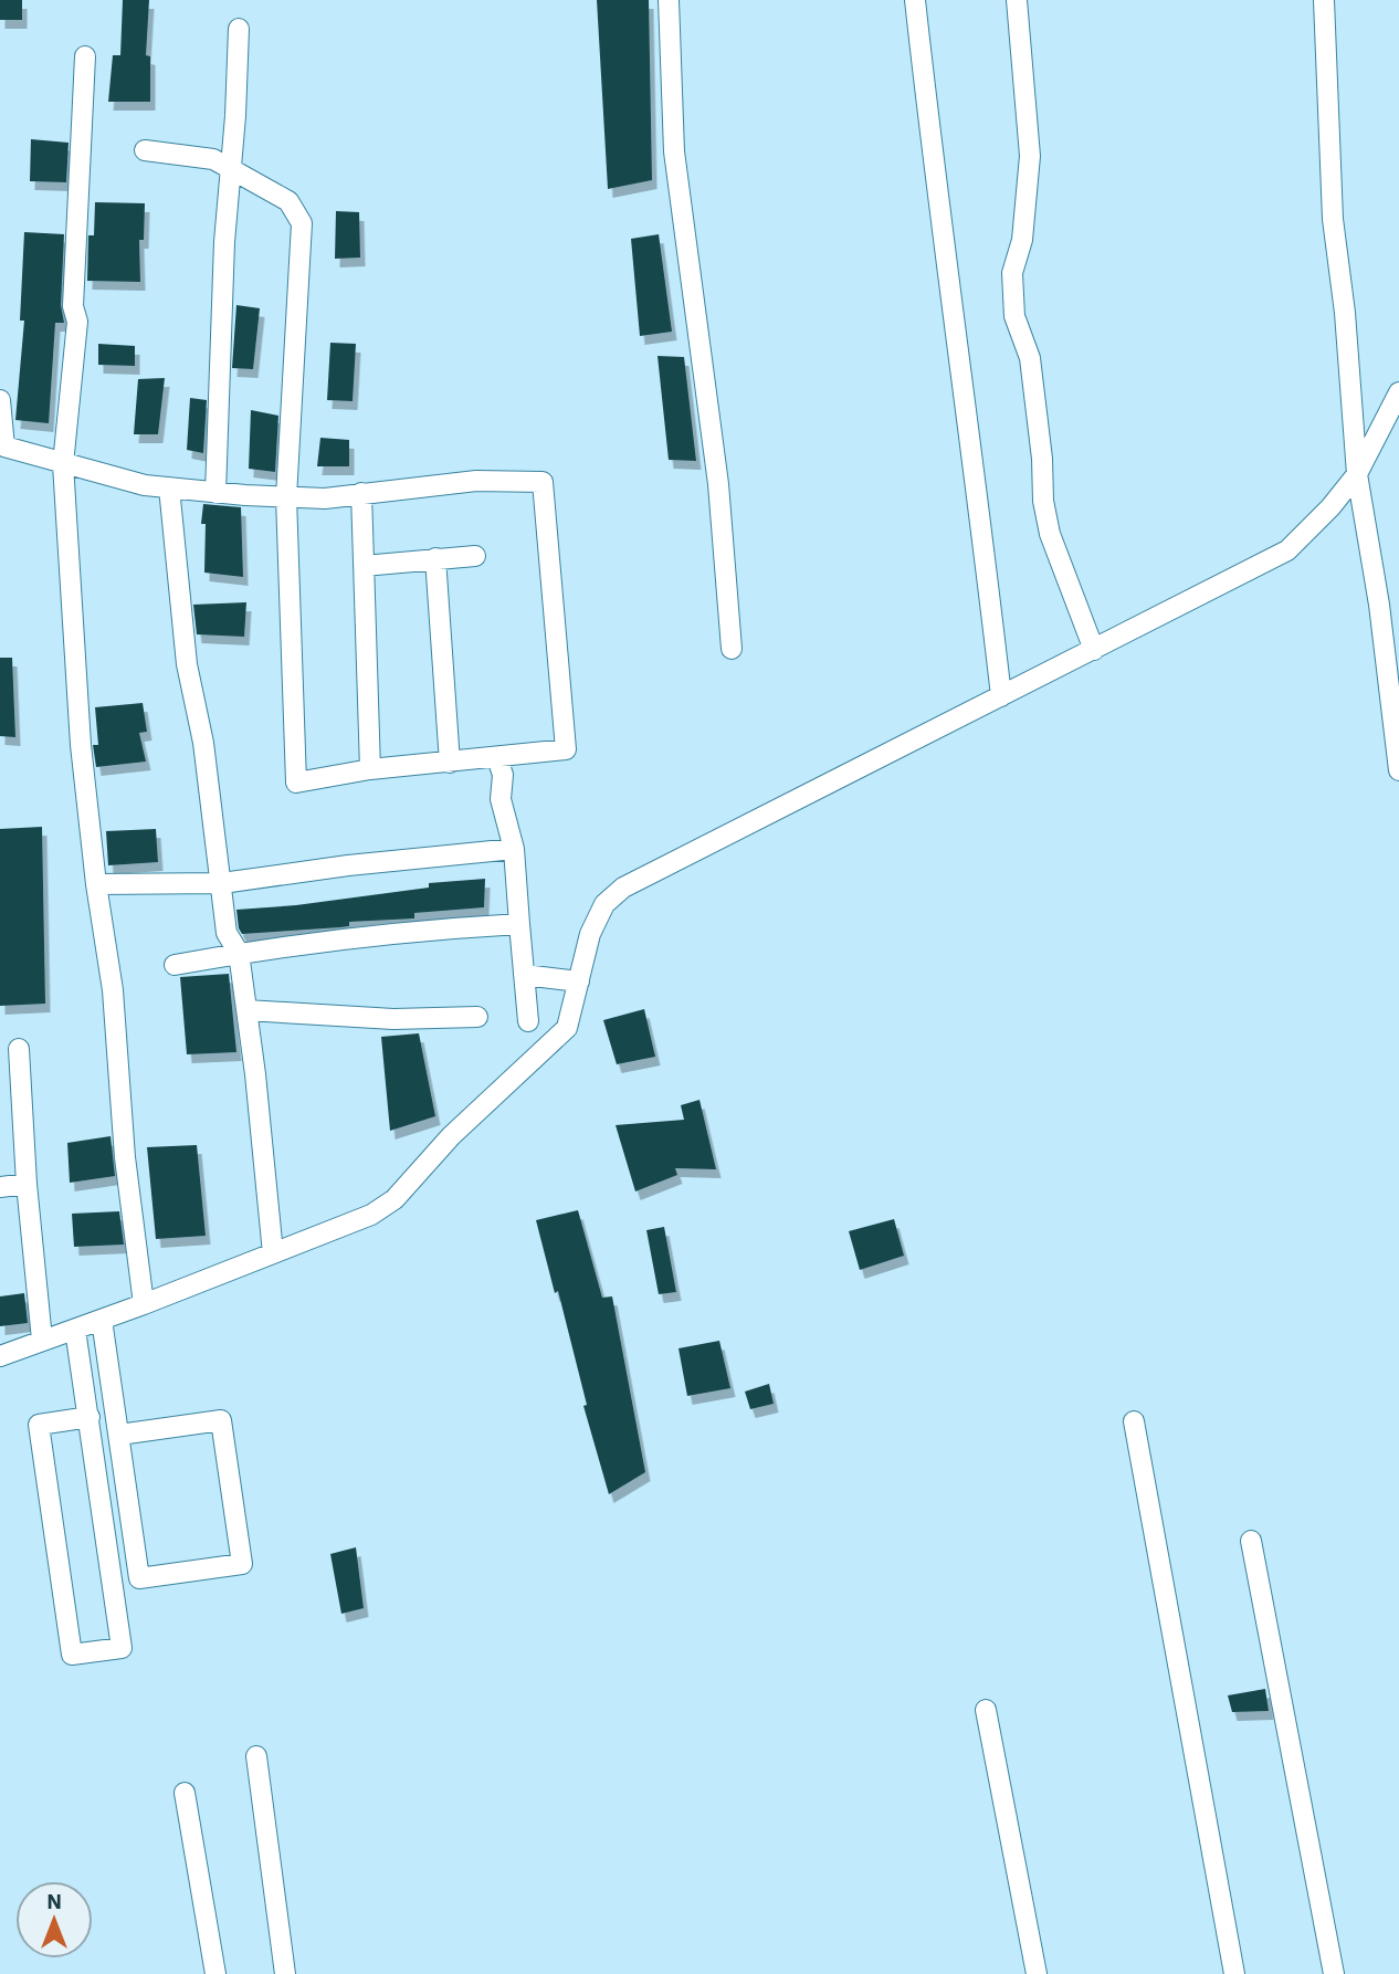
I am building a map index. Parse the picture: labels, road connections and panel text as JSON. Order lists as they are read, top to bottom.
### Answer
{
  "north": "top"
}
